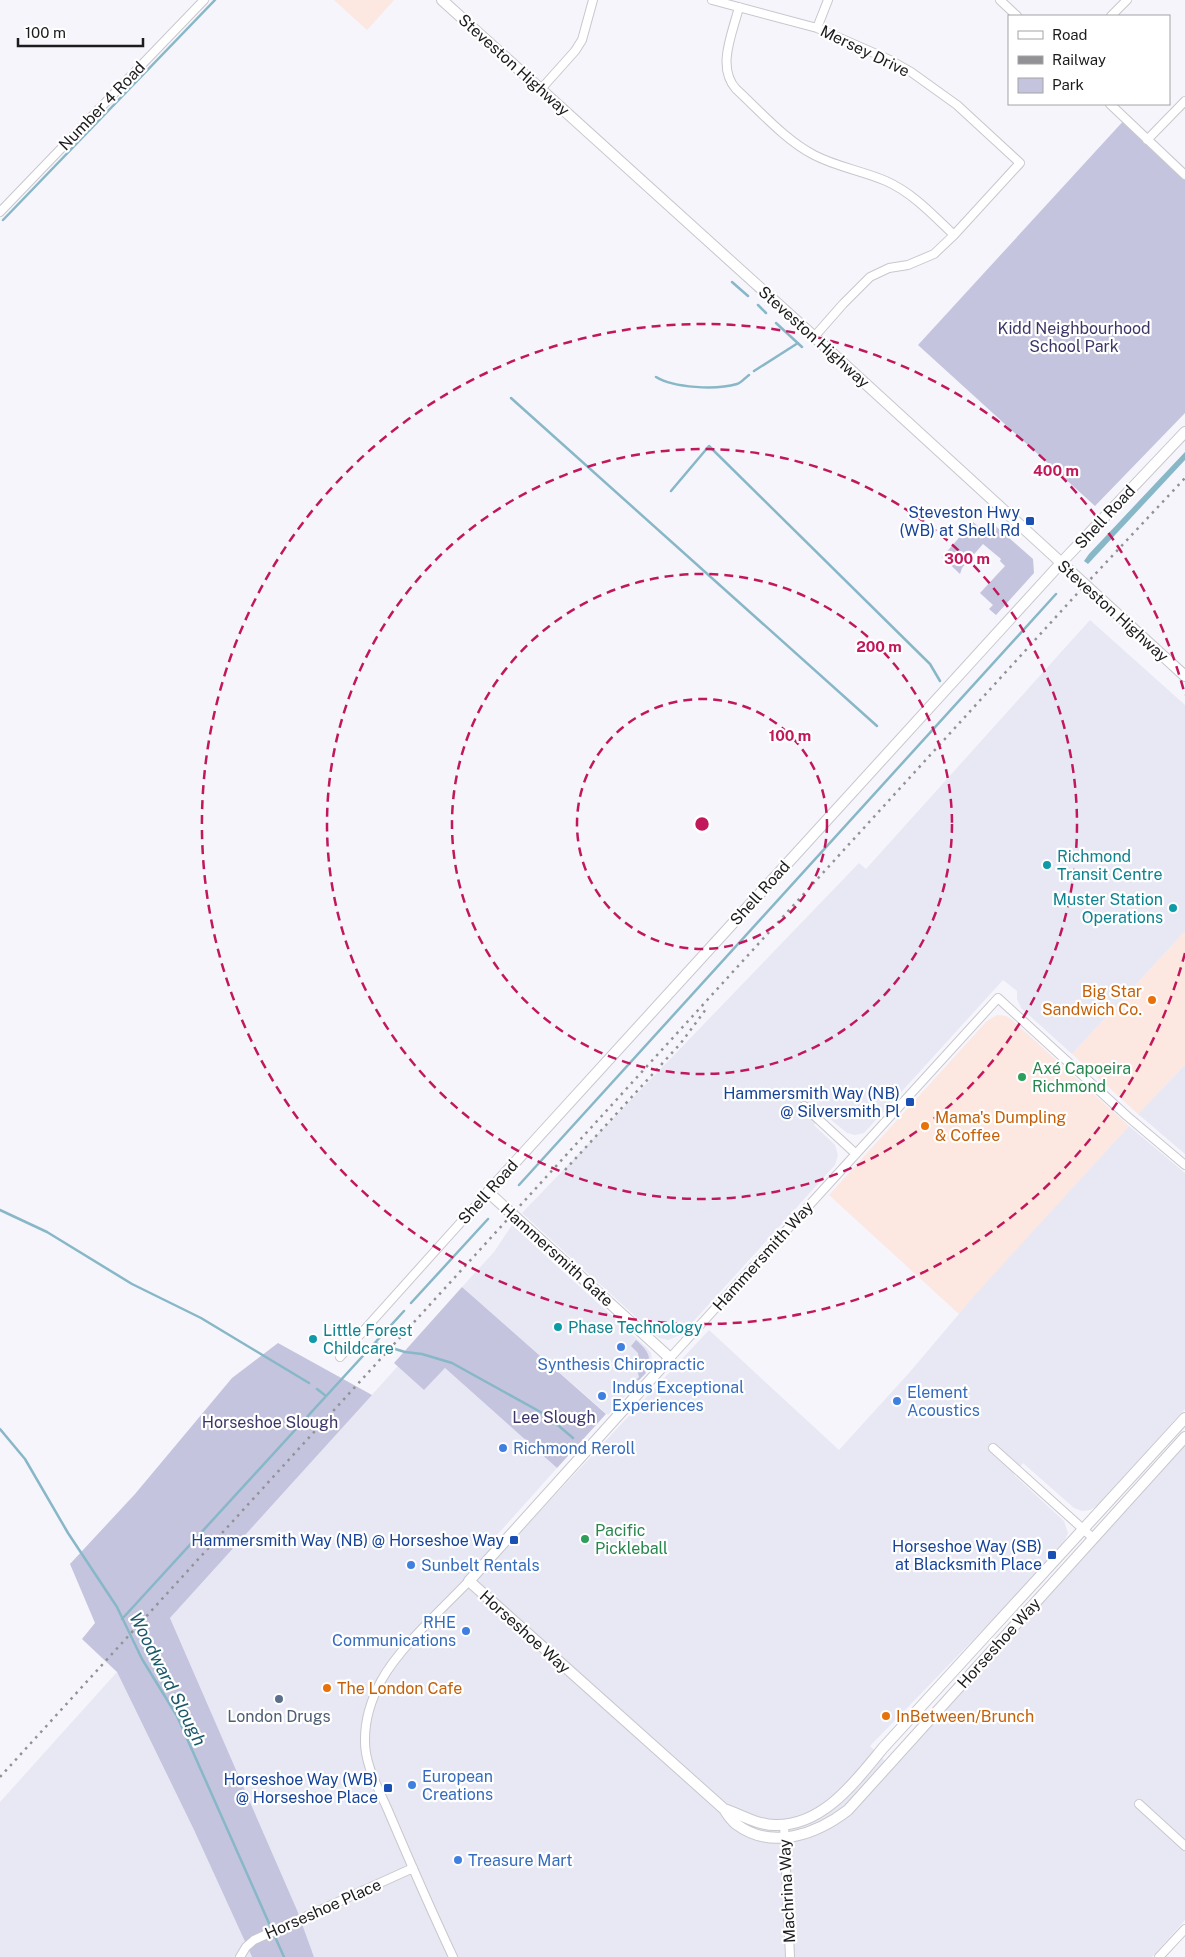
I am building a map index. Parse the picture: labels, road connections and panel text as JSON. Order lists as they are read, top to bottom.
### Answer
{
  "streets": {
    "street": [
      "Mersey Drive",
      "Steveston Highway",
      "Number 4 Road",
      "Shell Road",
      "Hammersmith Gate",
      "Hammersmith Way",
      "Horseshoe Way",
      "Machrina Way",
      "Horseshoe Place"
    ]
  },
  "crossings": [
    ["Steveston Highway", "Shell Road"],
    ["Shell Road", "Hammersmith Gate"],
    ["Hammersmith Gate", "Hammersmith Way"],
    ["Hammersmith Way", "Horseshoe Way"],
    ["Horseshoe Way", "Machrina Way"],
    ["Horseshoe Way", "Horseshoe Place"]
  ],
  "water": ["Woodward Slough"],
  "parks": ["Kidd Neighbourhood School Park", "Lee Slough", "Horseshoe Slough"],
  "places": {
    "transit": [
      "Steveston Hwy (WB) at Shell Rd",
      "Hammersmith Way (NB) @ Silversmith Pl",
      "Hammersmith Way (NB) @ Horseshoe Way",
      "Horseshoe Way (SB) at Blacksmith Place",
      "Horseshoe Way (WB) @ Horseshoe Place"
    ],
    "other": [
      "Richmond Transit Centre",
      "Muster Station Operations",
      "Big Star Sandwich Co.",
      "Axé Capoeira Richmond",
      "Mama's Dumpling & Coffee",
      "Phase Technology",
      "Little Forest Childcare",
      "Synthesis Chiropractic",
      "Indus Exceptional Experiences",
      "Element Acoustics",
      "Richmond Reroll",
      "Pacific Pickleball",
      "Sunbelt Rentals",
      "RHE Communications",
      "The London Cafe",
      "London Drugs",
      "InBetween/Brunch",
      "European Creations",
      "Treasure Mart"
    ]
  },
  "legend": ["Road", "Railway", "Park"],
  "scale_bar": "100 m",
  "rings": [
    "400 m",
    "300 m",
    "200 m",
    "100 m"
  ]
}
